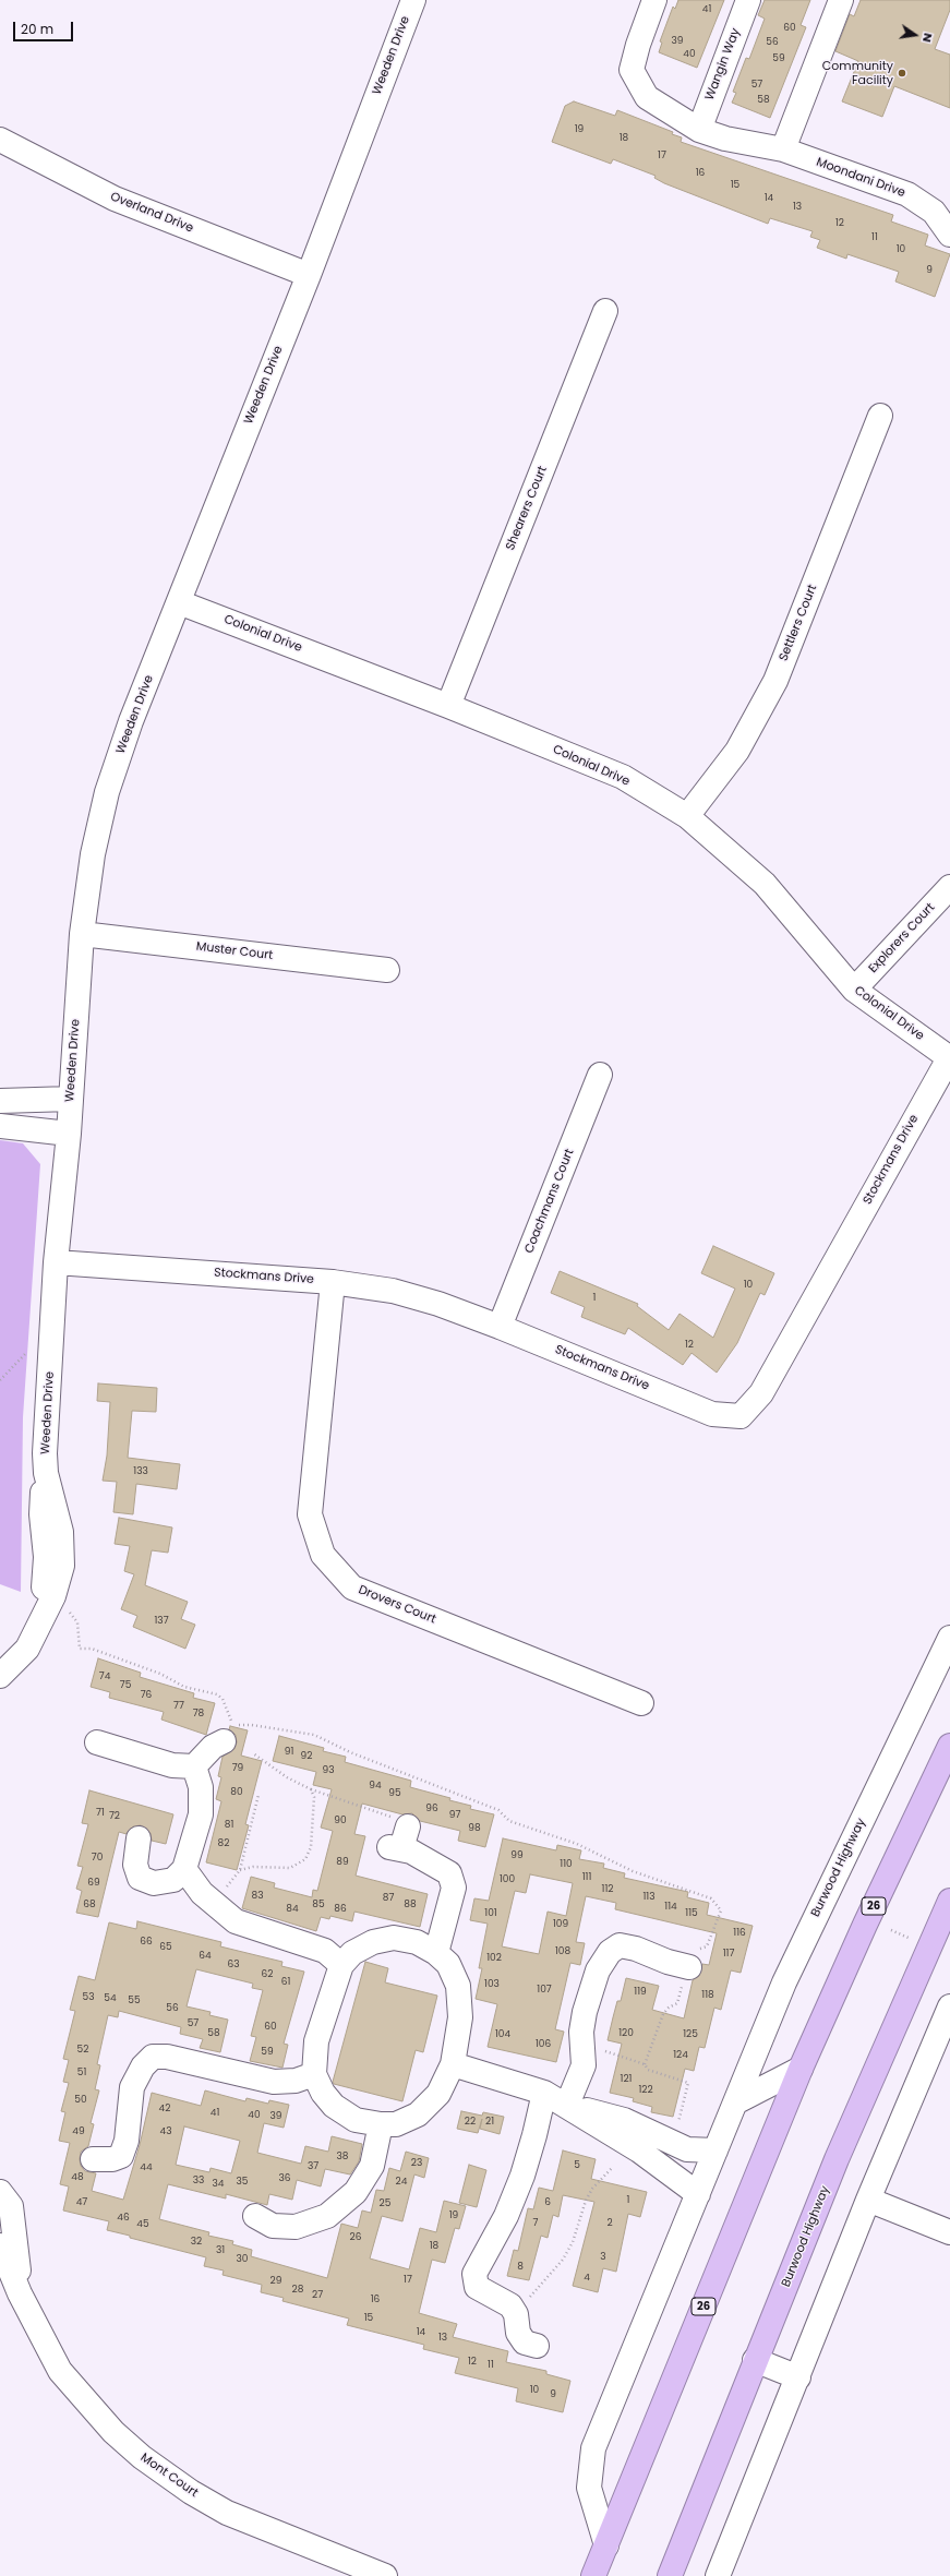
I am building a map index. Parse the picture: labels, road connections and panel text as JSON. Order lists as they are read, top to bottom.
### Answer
{
  "streets": {
    "highway": ["Burwood Highway", "26"],
    "street": [
      "Weeden Drive",
      "Wangin Way",
      "Moondani Drive",
      "Overland Drive",
      "Shearers Court",
      "Settlers Court",
      "Colonial Drive",
      "Explorers Court",
      "Muster Court",
      "Stockmans Drive",
      "Coachmans Court",
      "Drovers Court",
      "Mont Court"
    ]
  },
  "crossings": [
    ["Weeden Drive", "Overland Drive"],
    ["Weeden Drive", "Colonial Drive"],
    ["Weeden Drive", "Muster Court"],
    ["Weeden Drive", "Stockmans Drive"],
    ["Wangin Way", "Moondani Drive"],
    ["Shearers Court", "Colonial Drive"],
    ["Settlers Court", "Colonial Drive"],
    ["Colonial Drive", "Explorers Court"],
    ["Colonial Drive", "Stockmans Drive"],
    ["Stockmans Drive", "Coachmans Court"],
    ["Stockmans Drive", "Drovers Court"],
    ["Burwood Highway", "26"]
  ],
  "places": ["Community Facility"],
  "house_numbers": [
    "41",
    "60",
    "39",
    "56",
    "40",
    "59",
    "57",
    "58",
    "19",
    "18",
    "17",
    "16",
    "15",
    "14",
    "13",
    "12",
    "11",
    "10",
    "9",
    "10",
    "1",
    "12",
    "133",
    "137",
    "74",
    "75",
    "76",
    "77",
    "78",
    "91",
    "92",
    "79",
    "93",
    "94",
    "80",
    "95",
    "96",
    "71",
    "97",
    "72",
    "90",
    "81",
    "98",
    "82",
    "99",
    "70",
    "89",
    "110",
    "111",
    "100",
    "69",
    "112",
    "83",
    "113",
    "87",
    "68",
    "85",
    "88",
    "114",
    "84",
    "86",
    "101",
    "115",
    "109",
    "116",
    "66",
    "65",
    "108",
    "117",
    "64",
    "102",
    "63",
    "62",
    "61",
    "103",
    "107",
    "119",
    "118",
    "53",
    "54",
    "55",
    "56",
    "57",
    "60",
    "58",
    "120",
    "104",
    "125",
    "106",
    "52",
    "59",
    "124",
    "51",
    "121",
    "122",
    "50",
    "42",
    "41",
    "40",
    "39",
    "22",
    "21",
    "49",
    "43",
    "38",
    "23",
    "5",
    "37",
    "44",
    "48",
    "36",
    "33",
    "35",
    "24",
    "34",
    "1",
    "47",
    "6",
    "25",
    "19",
    "46",
    "7",
    "2",
    "45",
    "26",
    "32",
    "18",
    "31",
    "3",
    "30",
    "8",
    "4",
    "17",
    "29",
    "28",
    "27",
    "16",
    "15",
    "14",
    "13",
    "12",
    "11",
    "10",
    "9"
  ],
  "scale_bar": "20 m",
  "north": "right"
}
